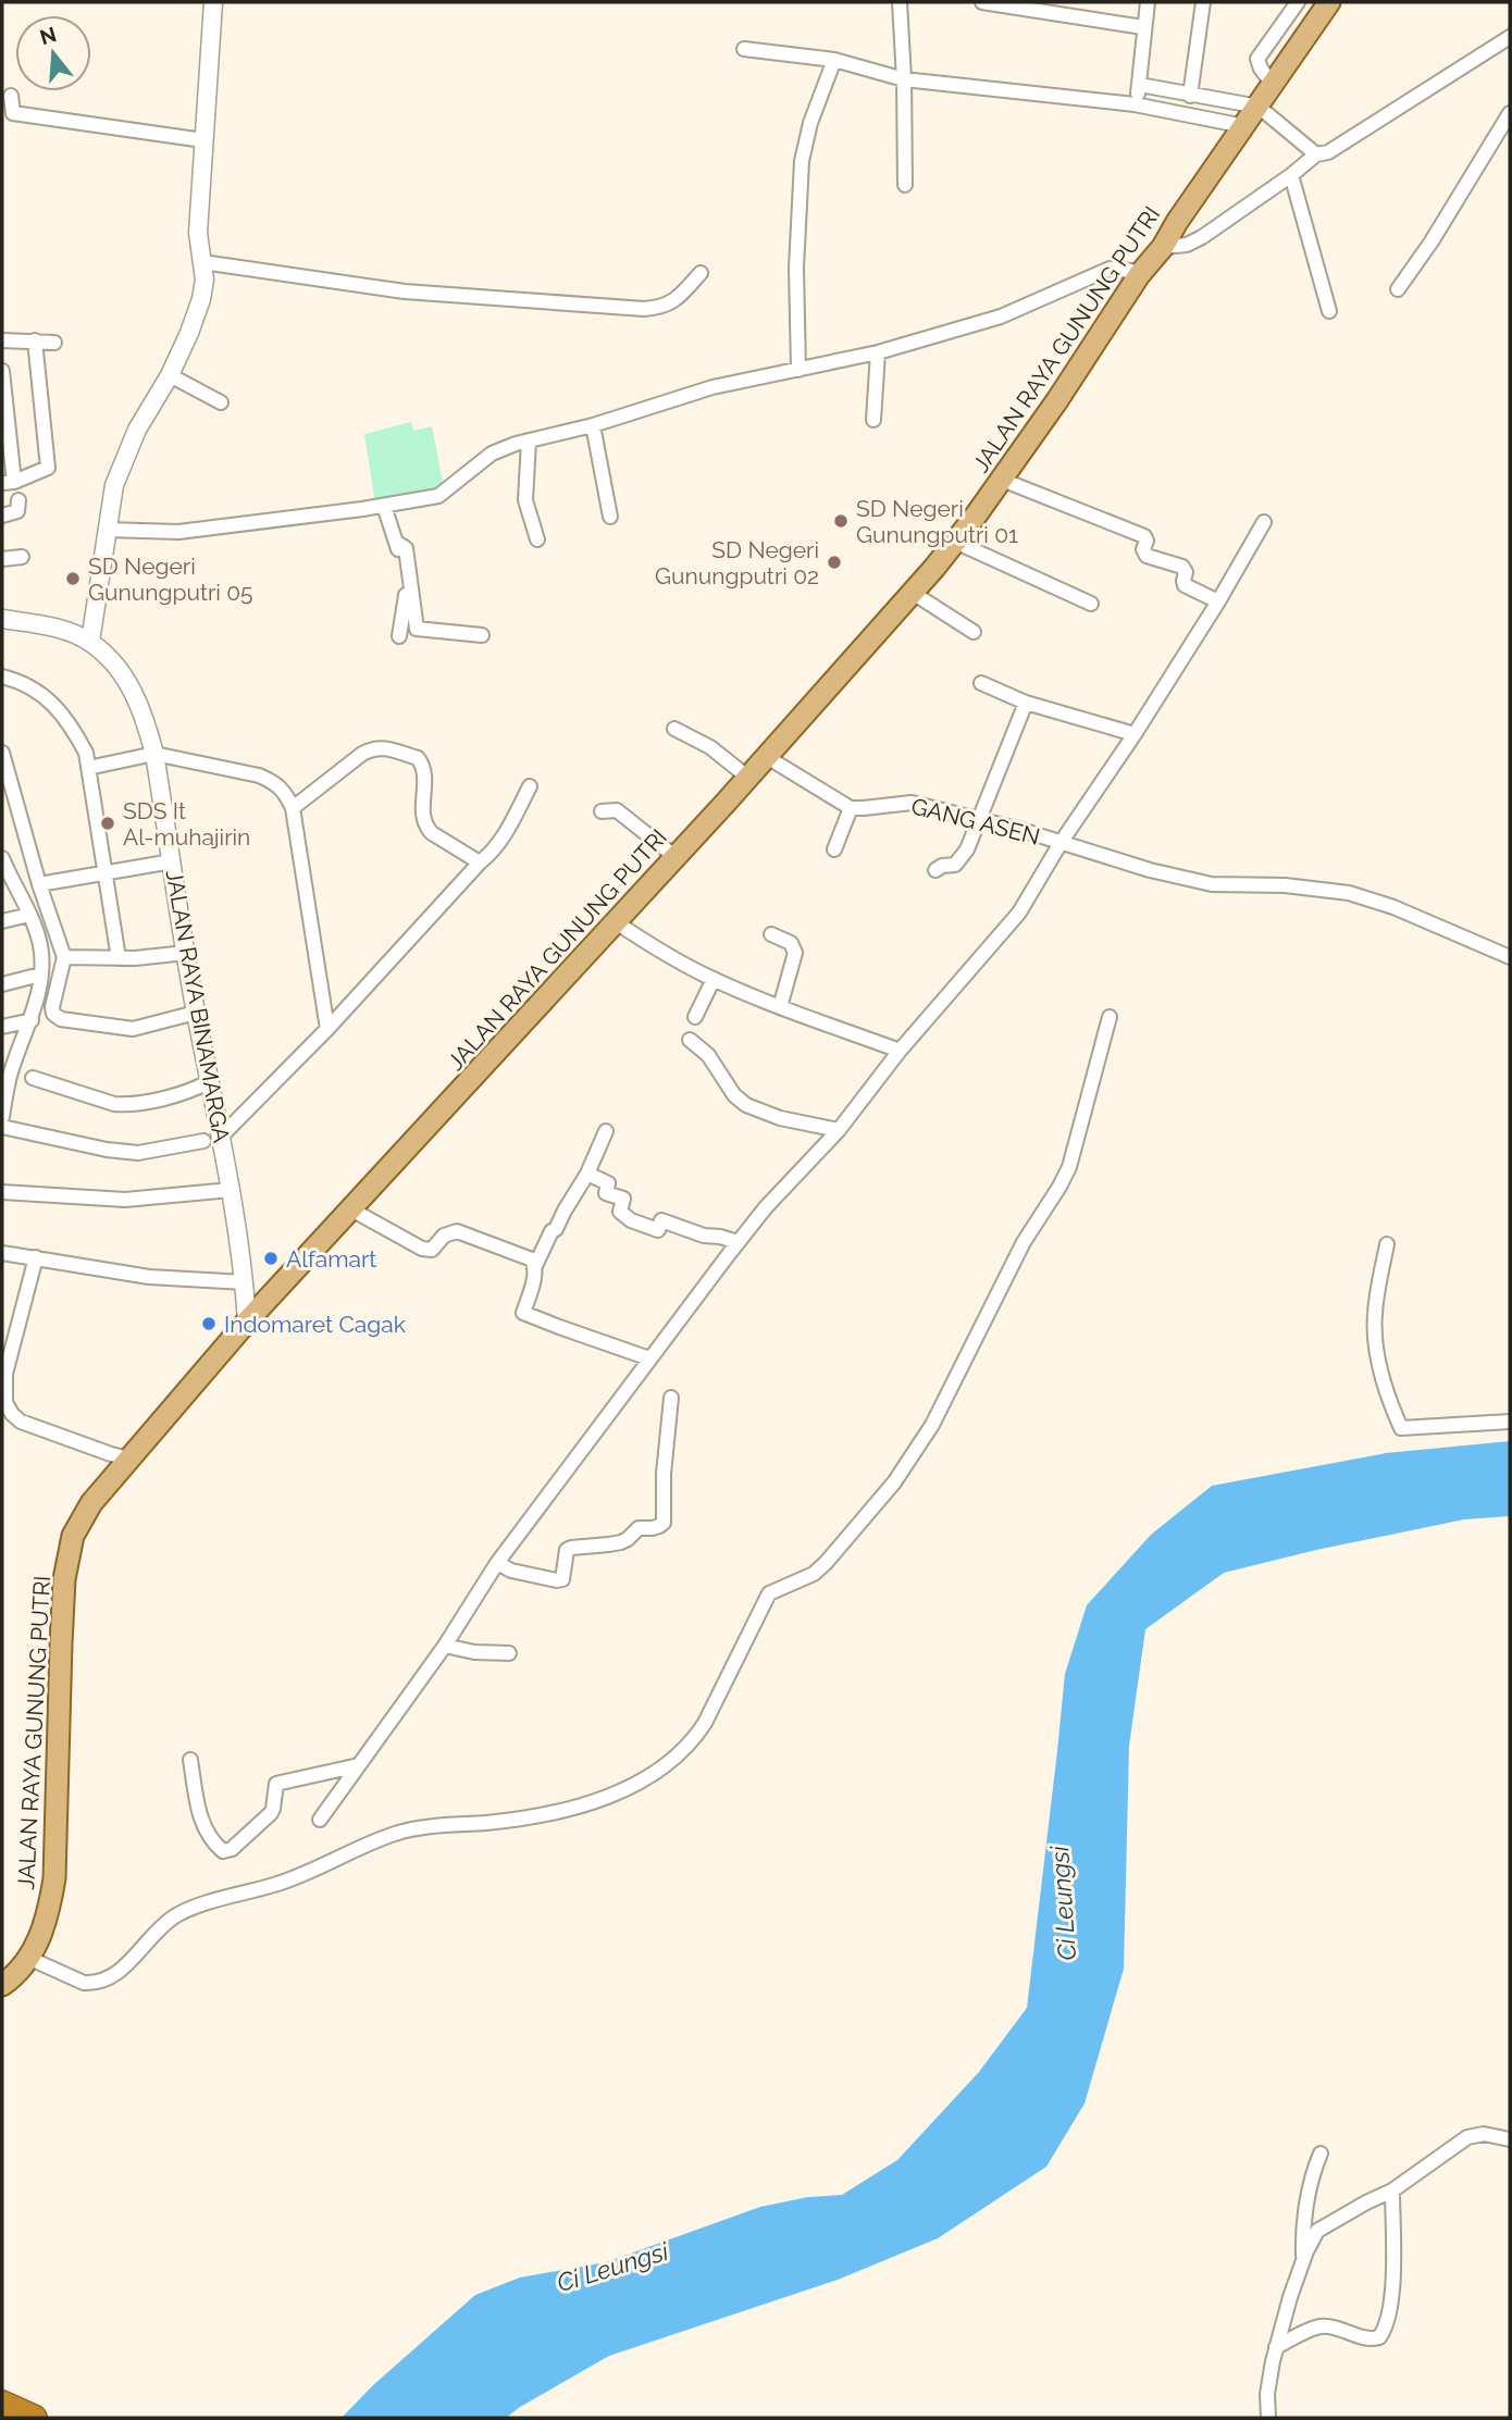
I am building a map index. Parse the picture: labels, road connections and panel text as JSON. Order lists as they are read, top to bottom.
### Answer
{
  "streets": {
    "main road": ["JALAN RAYA GUNUNG PUTRI"],
    "street": ["GANG ASEN", "JALAN RAYA BINAMARGA"]
  },
  "crossings": [
    ["JALAN RAYA GUNUNG PUTRI", "JALAN RAYA BINAMARGA"]
  ],
  "water": ["Ci Leungsi"],
  "places": [
    "SD Negeri Gunungputri 01",
    "SD Negeri Gunungputri 02",
    "SD Negeri Gunungputri 05",
    "SDS It Al-muhajirin",
    "Alfamart",
    "Indomaret Cagak"
  ],
  "north": "top"
}
